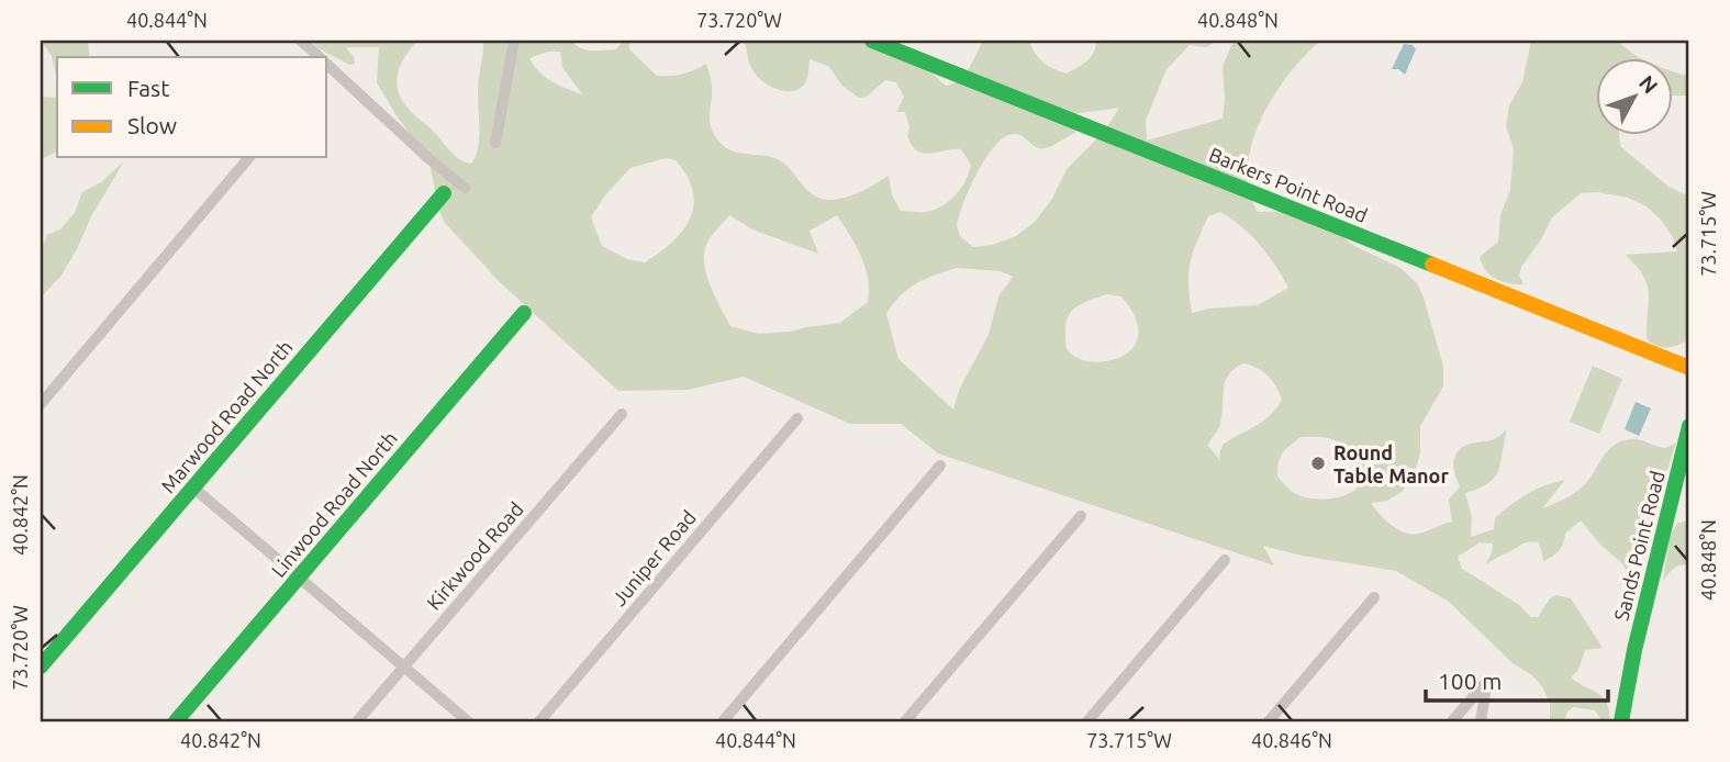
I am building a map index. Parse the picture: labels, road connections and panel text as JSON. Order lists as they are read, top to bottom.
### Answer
{
  "streets": {
    "street": [
      "Barkers Point Road",
      "Marwood Road North",
      "Linwood Road North",
      "Sands Point Road",
      "Kirkwood Road",
      "Juniper Road"
    ]
  },
  "places": ["Round Table Manor"],
  "legend": ["Fast", "Slow"],
  "scale_bar": "100 m",
  "north": "top right",
  "coordinates": [
    "40.844°N",
    "73.720°W",
    "40.848°N",
    "73.715°W",
    "40.842°N",
    "40.846°N"
  ]
}
